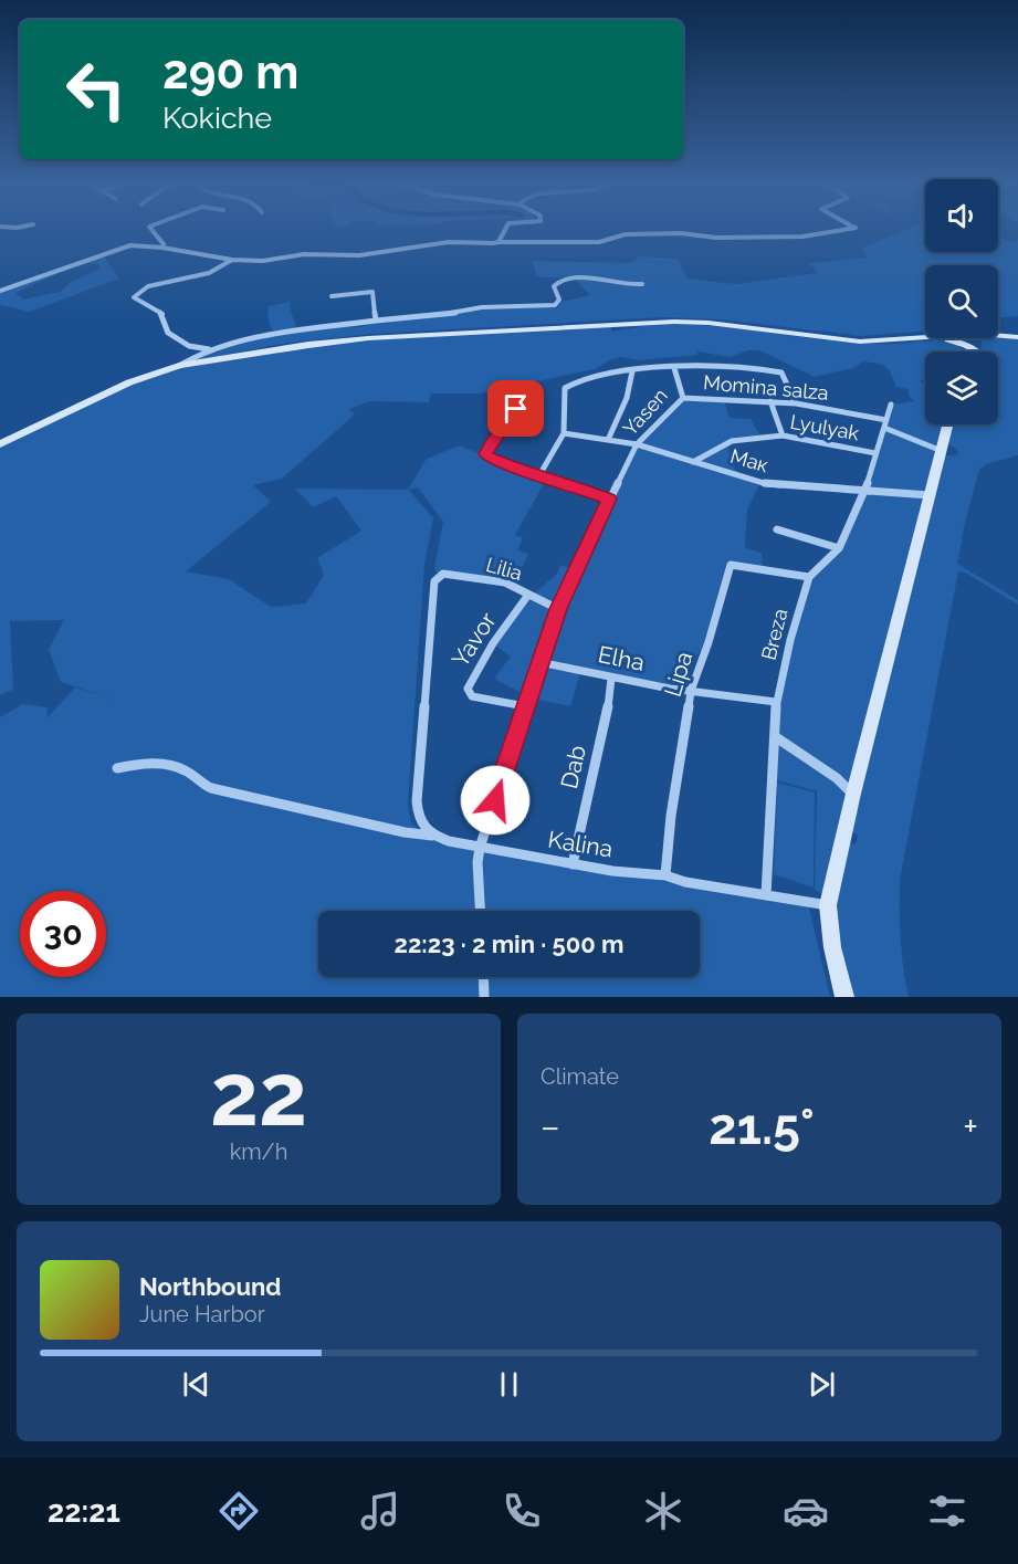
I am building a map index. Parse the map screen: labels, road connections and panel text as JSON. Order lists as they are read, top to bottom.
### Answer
{
  "streets": {
    "street": [
      "Momina salza",
      "Yasen",
      "Lyulyak",
      "Мак",
      "Lilia",
      "Breza",
      "Yavor",
      "Elha",
      "Lipa",
      "Dab",
      "Kalina"
    ]
  },
  "crossings": [
    ["Momina salza", "Yasen"],
    ["Momina salza", "Breza"],
    ["Yasen", "Мак"],
    ["Yasen", "Lilia"],
    ["Yasen", "Yavor"],
    ["Yasen", "Elha"],
    ["Yasen", "Kalina"],
    ["Lyulyak", "Мак"],
    ["Lyulyak", "Breza"],
    ["Мак", "Breza"],
    ["Lilia", "Yavor"],
    ["Lilia", "Kalina"],
    ["Breza", "Elha"],
    ["Breza", "Lipa"],
    ["Breza", "Kalina"],
    ["Elha", "Lipa"],
    ["Elha", "Dab"],
    ["Lipa", "Kalina"],
    ["Dab", "Kalina"]
  ],
  "page": {
    "turn": ["290 m", "Kokiche"],
    "limit": "30",
    "trip": "22:23 · 2 min · 500 m",
    "tile": [
      ["22", "km/h"],
      "Climate"
    ],
    "heat": ["−", "21.5°", "+"],
    "song": ["Northbound", "June Harbor"],
    "tabs": "22:21"
  }
}
